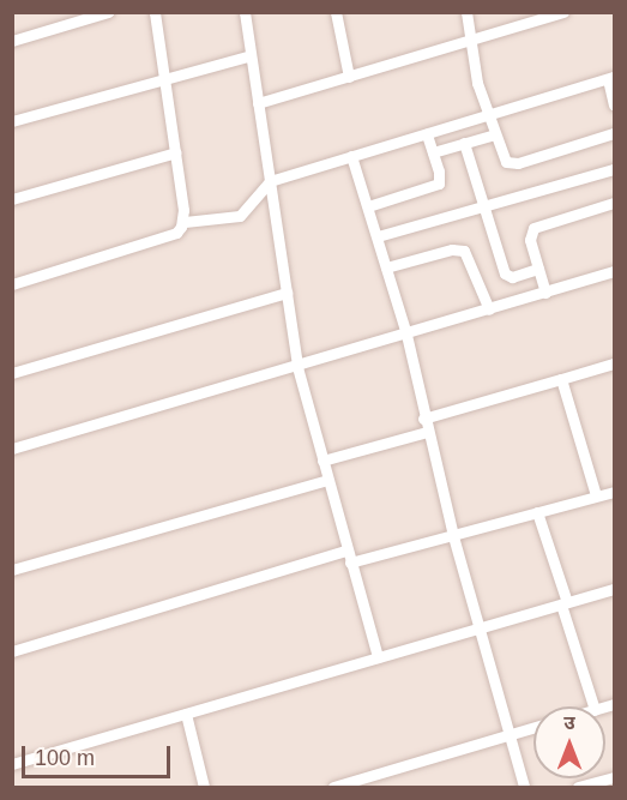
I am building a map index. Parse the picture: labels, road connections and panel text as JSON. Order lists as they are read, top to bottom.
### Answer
{
  "scale_bar": "100 m",
  "north": "top"
}
